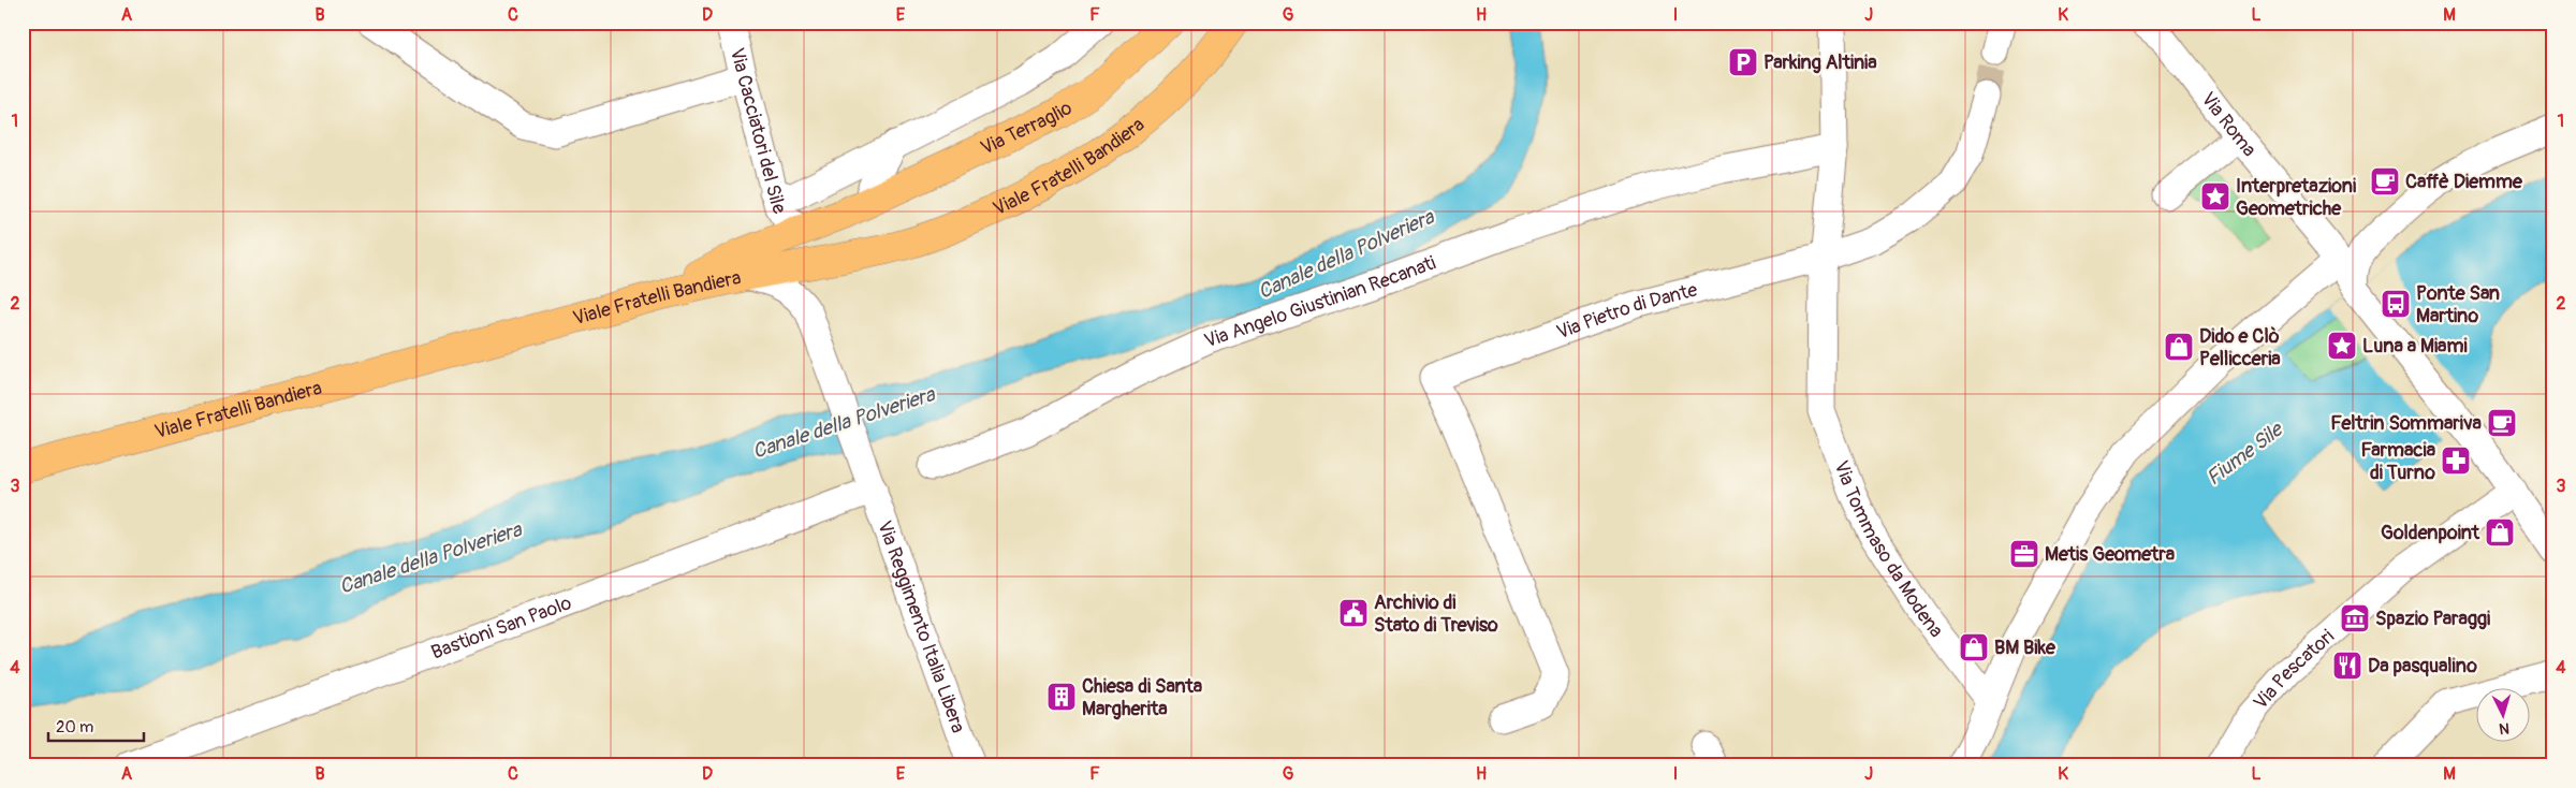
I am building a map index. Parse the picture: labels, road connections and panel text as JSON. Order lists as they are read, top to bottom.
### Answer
{
  "streets": {
    "main road": ["Via Terraglio", "Viale Fratelli Bandiera"],
    "street": [
      "Via Roma",
      "Via Cacciatori del Sile",
      "Via Angelo Giustinian Recanati",
      "Via Pietro di Dante",
      "Via Tommaso da Modena",
      "Bastioni San Paolo",
      "Via Reggimento Italia Libera",
      "Via Pescatori"
    ]
  },
  "crossings": [
    ["Via Terraglio", "Via Cacciatori del Sile"],
    ["Via Terraglio", "Viale Fratelli Bandiera"],
    ["Viale Fratelli Bandiera", "Via Reggimento Italia Libera"],
    ["Via Pietro di Dante", "Via Tommaso da Modena"],
    ["Bastioni San Paolo", "Via Reggimento Italia Libera"]
  ],
  "water": ["Canale della Polveriera", "Fiume Sile"],
  "places": {
    "parking": ["Parking Altinia"],
    "cafe": ["Caffè Diemme", "Feltrin Sommariva"],
    "place": ["Interpretazioni Geometriche", "Luna a Miami"],
    "bus stop": ["Ponte San Martino"],
    "shop": ["Dido e Clò Pellicceria", "Goldenpoint", "BM Bike"],
    "pharmacy": ["Farmacia di Turno"],
    "office": ["Metis Geometra"],
    "public building": ["Archivio di Stato di Treviso"],
    "museum": ["Spazio Paraggi"],
    "restaurant": ["Da pasqualino"],
    "building": ["Chiesa di Santa Margherita"]
  },
  "scale_bar": "20 m",
  "north": "bottom",
  "grid": {
    "columns": [
      "A",
      "B",
      "C",
      "D",
      "E",
      "F",
      "G",
      "H",
      "I",
      "J",
      "K",
      "L",
      "M"
    ],
    "rows": [
      "1",
      "2",
      "3",
      "4"
    ]
  }
}
